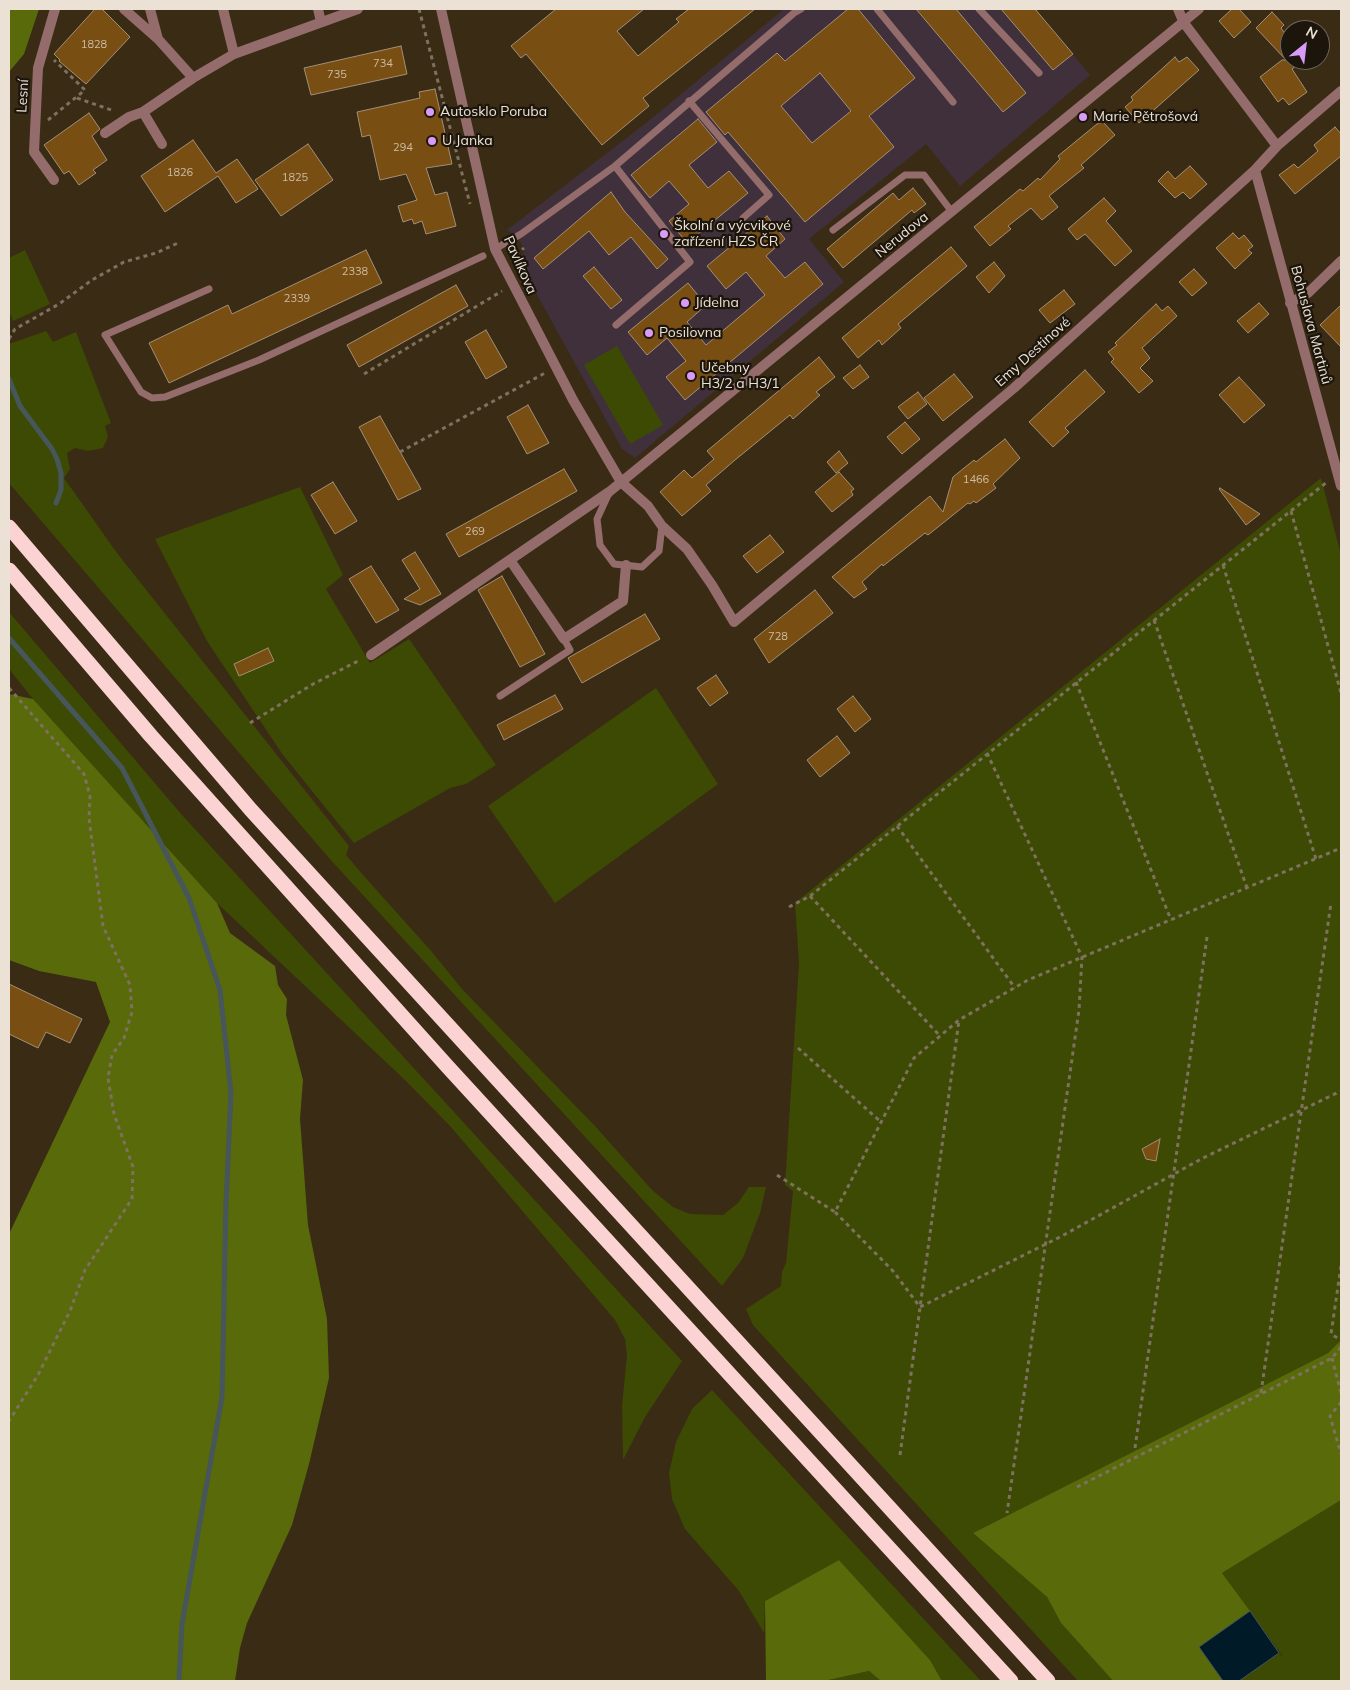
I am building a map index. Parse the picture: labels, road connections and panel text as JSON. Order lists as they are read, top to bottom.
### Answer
{
  "streets": {
    "street": [
      "Lesní",
      "Nerudova",
      "Pavlíkova",
      "Bohuslava Martinů",
      "Emy Destinové"
    ]
  },
  "crossings": [
    ["Nerudova", "Pavlíkova"],
    ["Pavlíkova", "Emy Destinové"],
    ["Bohuslava Martinů", "Emy Destinové"]
  ],
  "places": [
    "Autosklo Poruba",
    "Marie Pětrošová",
    "U Janka",
    "Školní a výcvikové zařízení HZS ČR",
    "Jídelna",
    "Posilovna",
    "Učebny H3/2 a H3/1"
  ],
  "house_numbers": [
    "1828",
    "734",
    "735",
    "294",
    "1826",
    "1825",
    "2338",
    "2339",
    "1466",
    "269",
    "728"
  ],
  "north": "top right"
}
